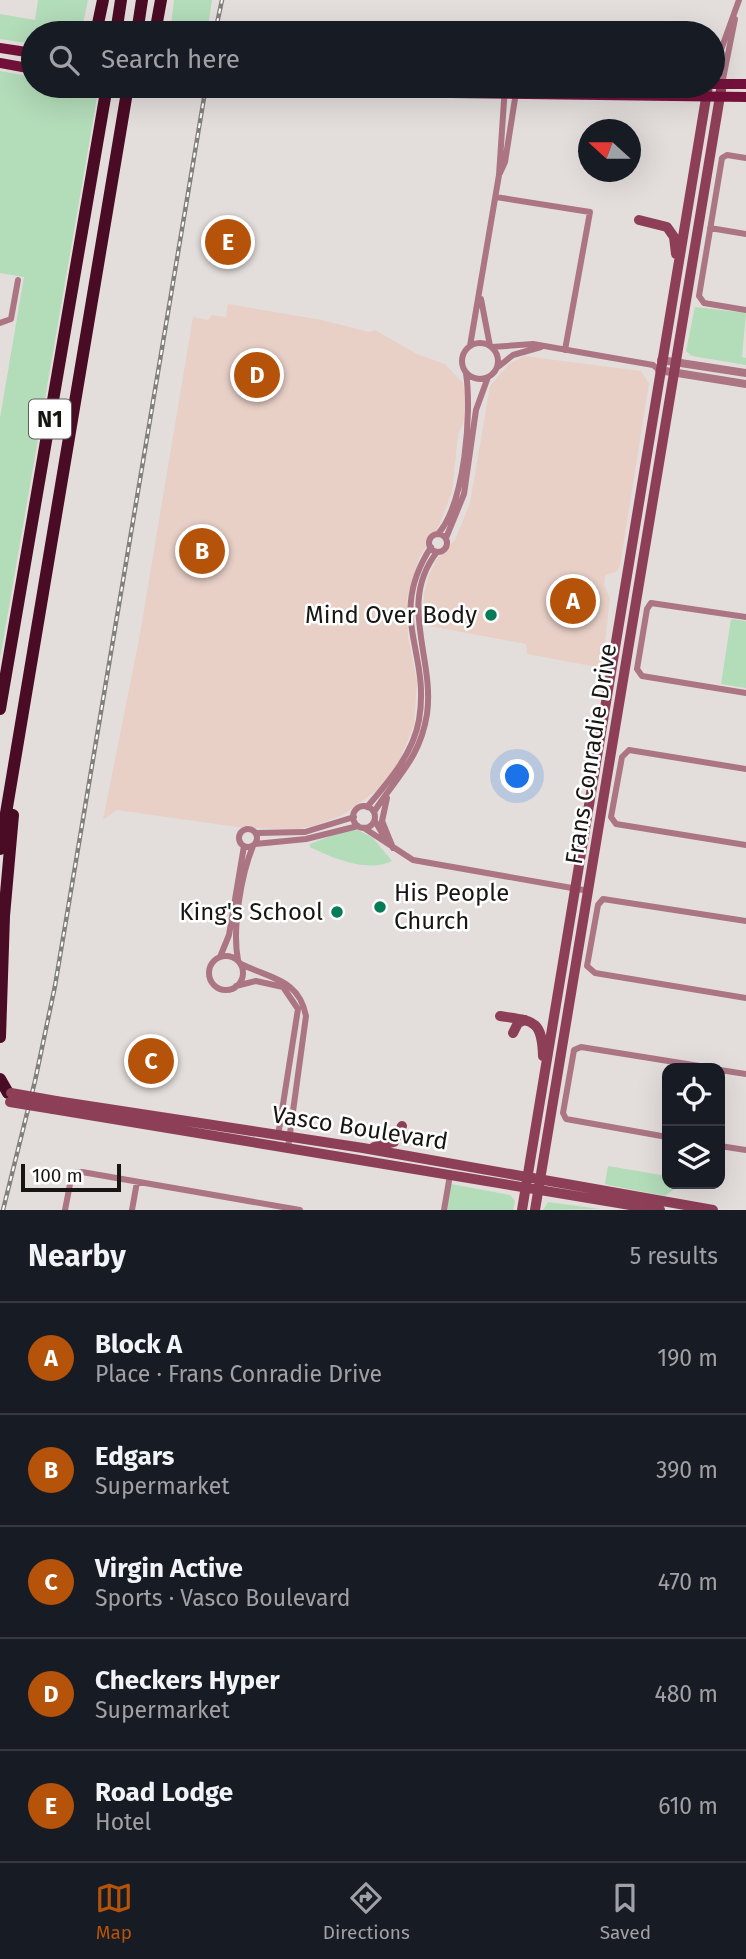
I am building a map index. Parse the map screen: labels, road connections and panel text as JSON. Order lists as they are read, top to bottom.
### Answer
{
  "streets": {
    "highway": ["N1"],
    "main road": ["Frans Conradie Drive", "Vasco Boulevard"]
  },
  "crossings": [
    ["Frans Conradie Drive", "Vasco Boulevard"]
  ],
  "places": ["Mind Over Body", "His People Church", "King's School"],
  "scale_bar": "100 m",
  "north": "left",
  "page": {
    "search": "Search here",
    "pins": [
      "E",
      "D",
      "B",
      "A",
      "C"
    ],
    "scale": "100 m",
    "heading": ["Nearby", "5 results"],
    "list": [
      {
        "mark": "A",
        "name": "Block A",
        "note": "Place · Frans Conradie Drive",
        "value": "190 m"
      },
      {
        "mark": "B",
        "name": "Edgars",
        "note": "Supermarket",
        "value": "390 m"
      },
      {
        "mark": "C",
        "name": "Virgin Active",
        "note": "Sports · Vasco Boulevard",
        "value": "470 m"
      },
      {
        "mark": "D",
        "name": "Checkers Hyper",
        "note": "Supermarket",
        "value": "480 m"
      },
      {
        "mark": "E",
        "name": "Road Lodge",
        "note": "Hotel",
        "value": "610 m"
      }
    ],
    "nav": ["Map", "Directions", "Saved"]
  }
}
